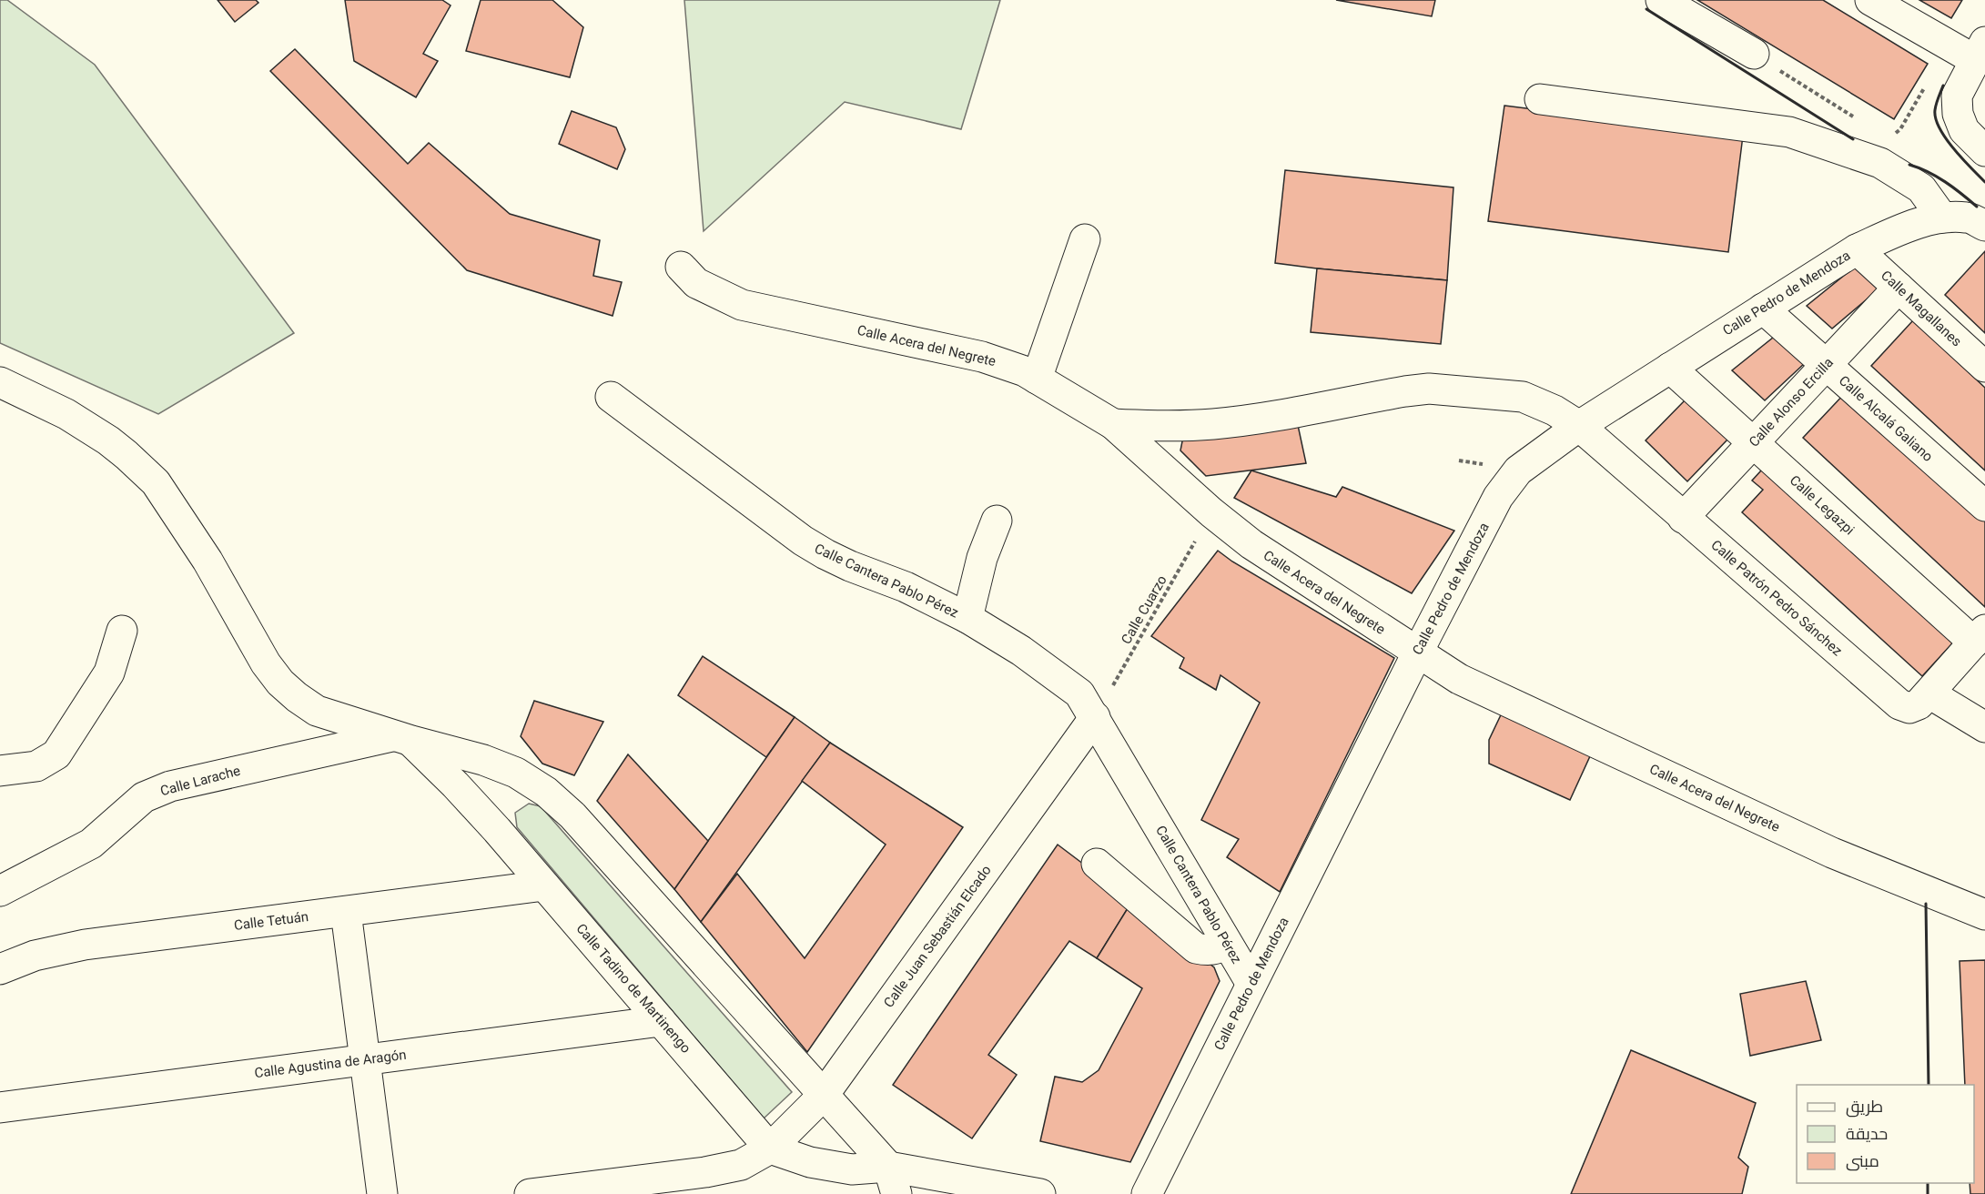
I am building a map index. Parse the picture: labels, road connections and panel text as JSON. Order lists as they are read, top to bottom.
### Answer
{
  "streets": {
    "street": [
      "Calle Pedro de Mendoza",
      "Calle Magallanes",
      "Calle Acera del Negrete",
      "Calle Alonso Ercilla",
      "Calle Alcalá Galiano",
      "Calle Legazpi",
      "Calle Cantera Pablo Pérez",
      "Calle Patrón Pedro Sánchez",
      "Calle Larache",
      "Calle Tetuán",
      "Calle Juan Sebastián Elcado",
      "Calle Tadino de Martinengo",
      "Calle Agustina de Aragón"
    ],
    "path": ["Calle Cuarzo"]
  },
  "crossings": [
    ["Calle Pedro de Mendoza", "Calle Magallanes"],
    ["Calle Pedro de Mendoza", "Calle Acera del Negrete"],
    ["Calle Pedro de Mendoza", "Calle Alcalá Galiano"],
    ["Calle Pedro de Mendoza", "Calle Legazpi"],
    ["Calle Pedro de Mendoza", "Calle Cantera Pablo Pérez"],
    ["Calle Pedro de Mendoza", "Calle Patrón Pedro Sánchez"],
    ["Calle Magallanes", "Calle Alonso Ercilla"],
    ["Calle Acera del Negrete", "Calle Patrón Pedro Sánchez"],
    ["Calle Acera del Negrete", "Calle Cuarzo"],
    ["Calle Alonso Ercilla", "Calle Alcalá Galiano"],
    ["Calle Alonso Ercilla", "Calle Legazpi"],
    ["Calle Alonso Ercilla", "Calle Patrón Pedro Sánchez"],
    ["Calle Cantera Pablo Pérez", "Calle Cuarzo"],
    ["Calle Cantera Pablo Pérez", "Calle Juan Sebastián Elcado"],
    ["Calle Cuarzo", "Calle Juan Sebastián Elcado"],
    ["Calle Larache", "Calle Tadino de Martinengo"],
    ["Calle Tetuán", "Calle Tadino de Martinengo"],
    ["Calle Juan Sebastián Elcado", "Calle Tadino de Martinengo"],
    ["Calle Tadino de Martinengo", "Calle Agustina de Aragón"]
  ],
  "legend": ["طريق", "حديقة", "مبنى"]
}
